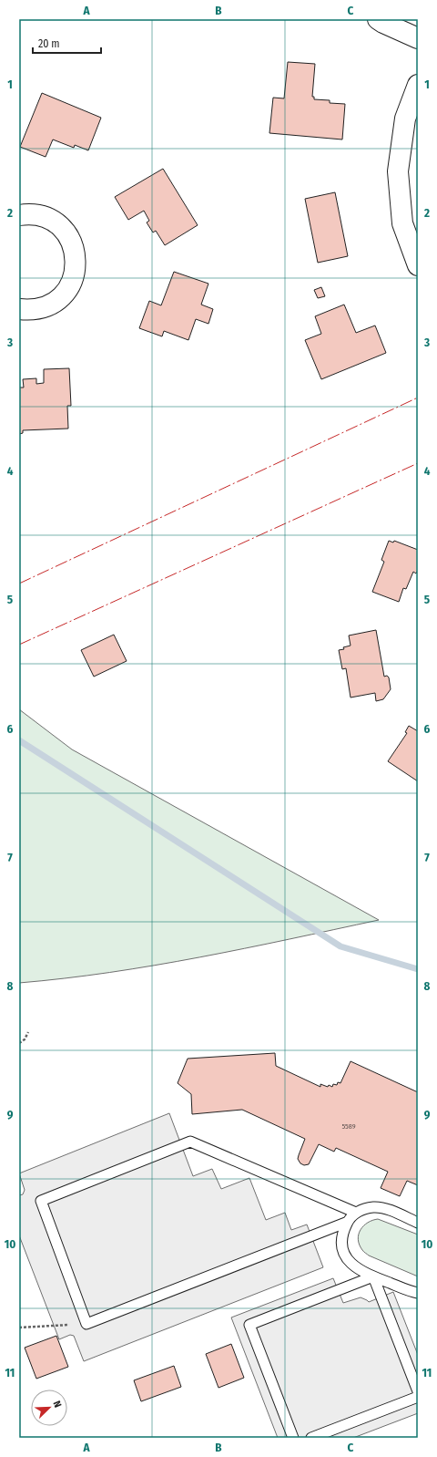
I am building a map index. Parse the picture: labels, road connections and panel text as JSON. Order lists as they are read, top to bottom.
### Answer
{
  "house_numbers": ["5589"],
  "scale_bar": "20 m",
  "north": "top right",
  "grid": {
    "columns": ["A", "B", "C"],
    "rows": [
      "1",
      "2",
      "3",
      "4",
      "5",
      "6",
      "7",
      "8",
      "9",
      "10",
      "11"
    ]
  }
}
